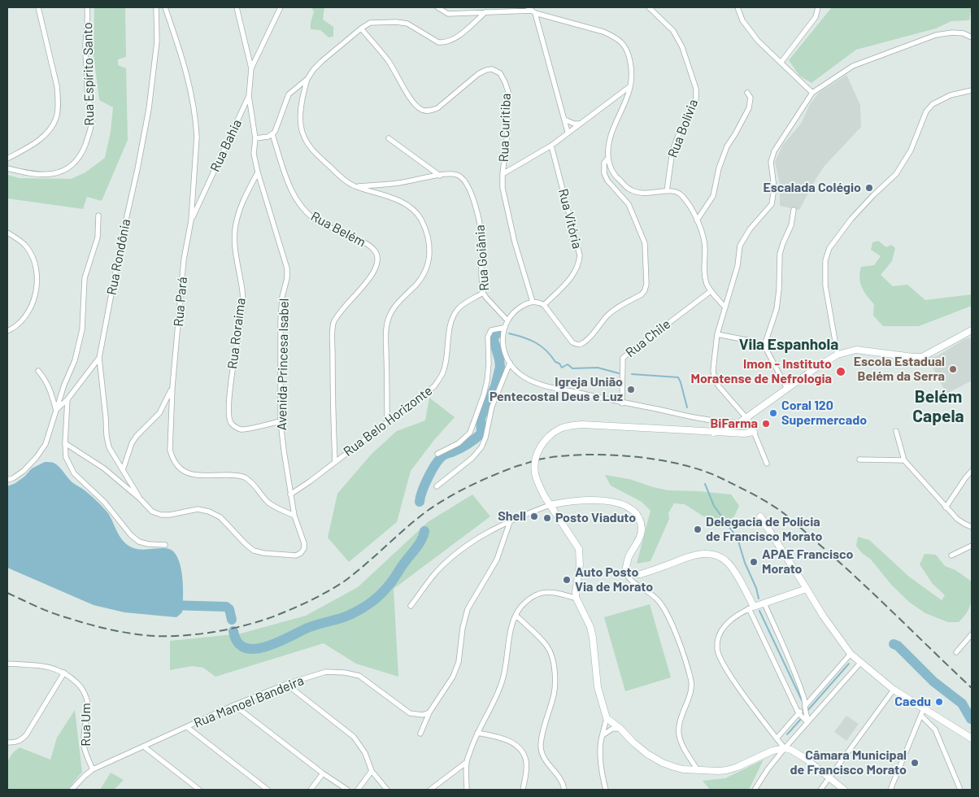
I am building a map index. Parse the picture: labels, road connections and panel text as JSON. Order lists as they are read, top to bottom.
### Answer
{
  "streets": {
    "street": [
      "Rua Espírito Santo",
      "Rua Curitiba",
      "Rua Bolívia",
      "Rua Bahia",
      "Rua Vitória",
      "Rua Belém",
      "Rua Rondônia",
      "Rua Goiânia",
      "Rua Pará",
      "Rua Roraima",
      "Rua Chile",
      "Avenida Princesa Isabel",
      "Rua Belo Horizonte",
      "Rua Manoel Bandeira",
      "Rua Um"
    ]
  },
  "crossings": [
    ["Rua Bahia", "Rua Pará"],
    ["Rua Bahia", "Avenida Princesa Isabel"],
    ["Rua Belém", "Rua Belo Horizonte"],
    ["Rua Rondônia", "Rua Pará"],
    ["Rua Rondônia", "Avenida Princesa Isabel"],
    ["Rua Goiânia", "Rua Belo Horizonte"],
    ["Rua Pará", "Avenida Princesa Isabel"],
    ["Rua Roraima", "Avenida Princesa Isabel"],
    ["Avenida Princesa Isabel", "Rua Belo Horizonte"],
    ["Rua Manoel Bandeira", "Rua Um"]
  ],
  "districts": ["Vila Espanhola", "Belém Capela"],
  "places": [
    "Escalada Colégio",
    "Escola Estadual Belém da Serra",
    "Imon - Instituto Moratense de Nefrologia",
    "Igreja União Pentecostal Deus e Luz",
    "Coral 120 Supermercado",
    "BiFarma",
    "Shell",
    "Posto Viaduto",
    "Delegacia de Polícia de Francisco Morato",
    "APAE Francisco Morato",
    "Auto Posto Via de Morato",
    "Caedu",
    "Câmara Municipal de Francisco Morato"
  ]
}
